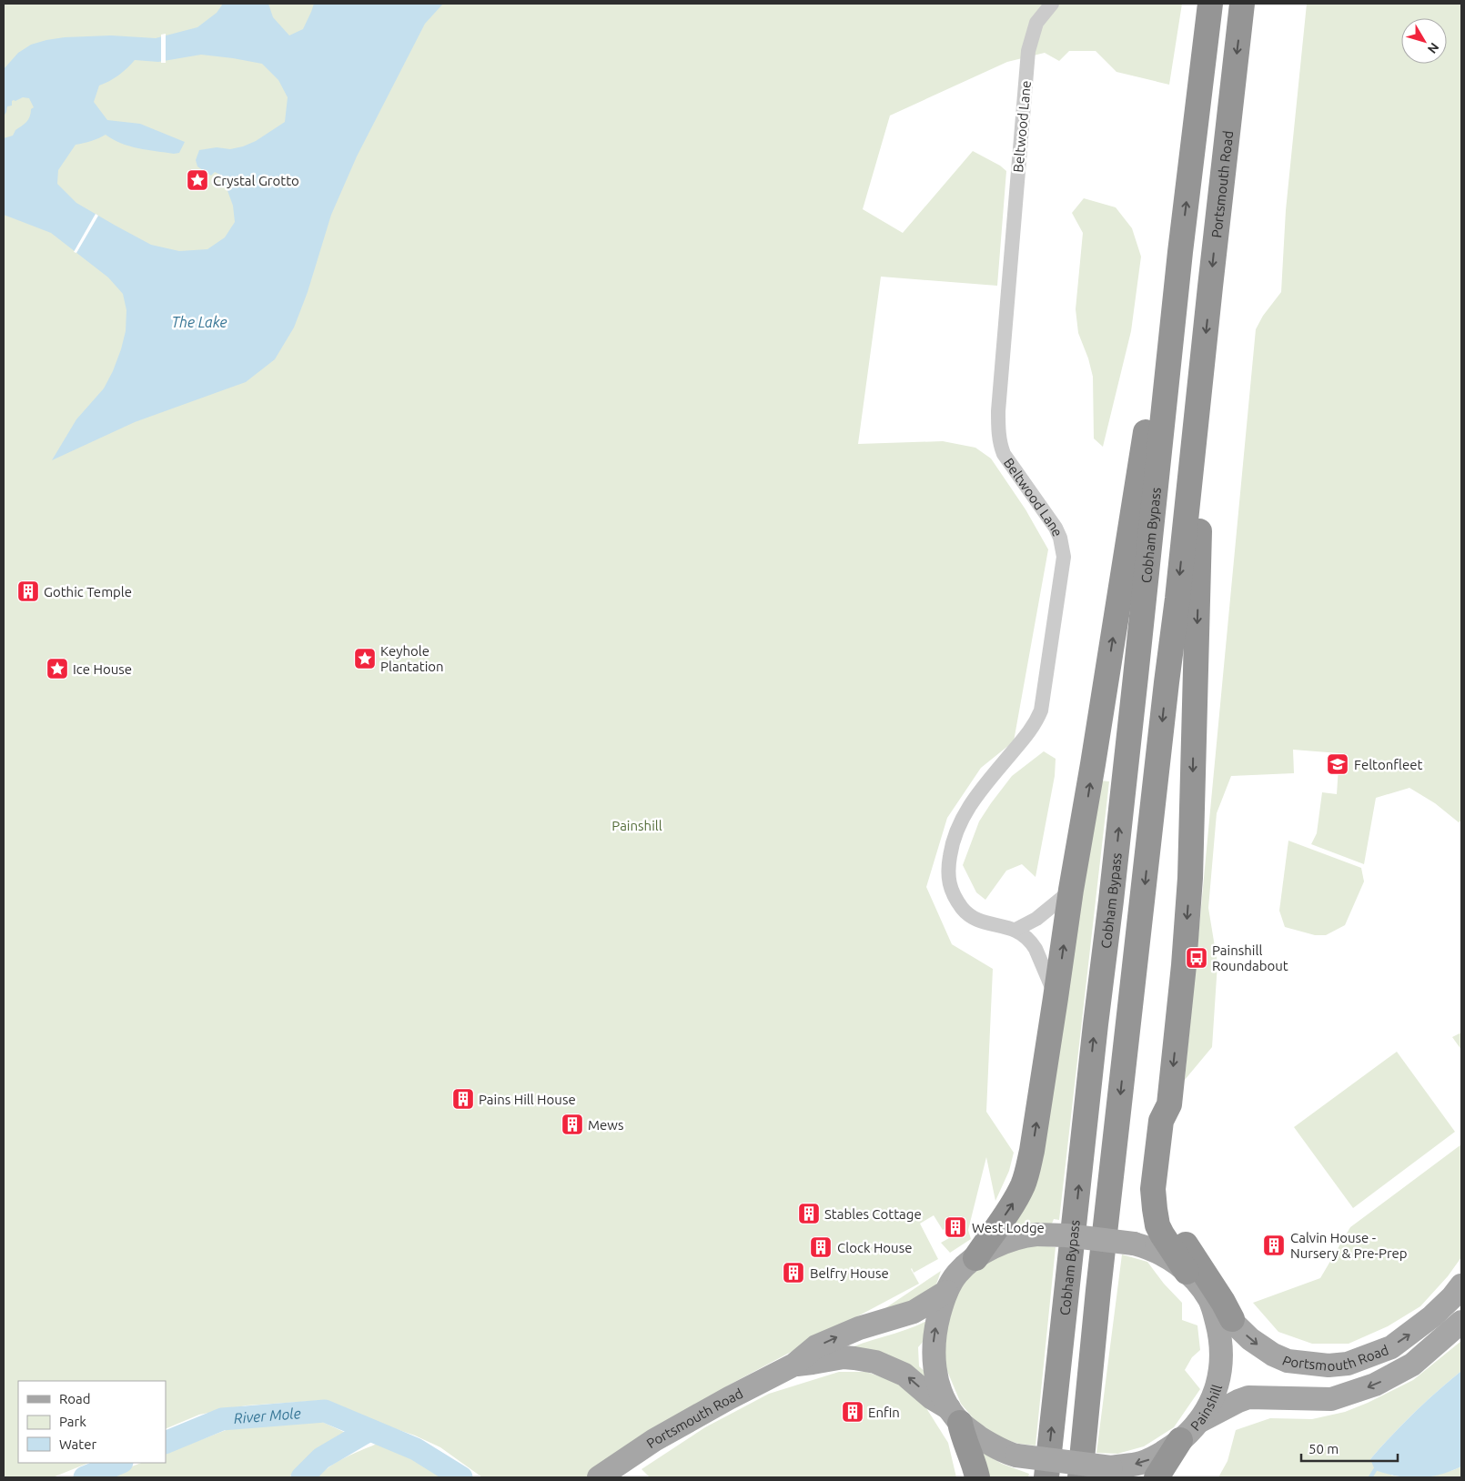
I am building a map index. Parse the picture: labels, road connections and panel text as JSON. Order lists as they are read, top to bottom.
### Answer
{
  "streets": {
    "highway": ["Portsmouth Road", "Cobham Bypass"],
    "main road": ["Painshill"],
    "street": ["Beltwood Lane"]
  },
  "crossings": [
    ["Portsmouth Road", "Painshill"]
  ],
  "water": ["The Lake", "River Mole"],
  "parks": ["Painshill"],
  "places": {
    "place": ["Crystal Grotto", "Keyhole Plantation", "Ice House"],
    "building": [
      "Gothic Temple",
      "Pains Hill House",
      "Mews",
      "Stables Cottage",
      "West Lodge",
      "Calvin House - Nursery & Pre-Prep",
      "Clock House",
      "Belfry House",
      "Enfin"
    ],
    "school or university": ["Feltonfleet"],
    "bus stop": ["Painshill Roundabout"]
  },
  "legend": ["Road", "Park", "Water"],
  "scale_bar": "50 m",
  "north": "bottom right"
}
